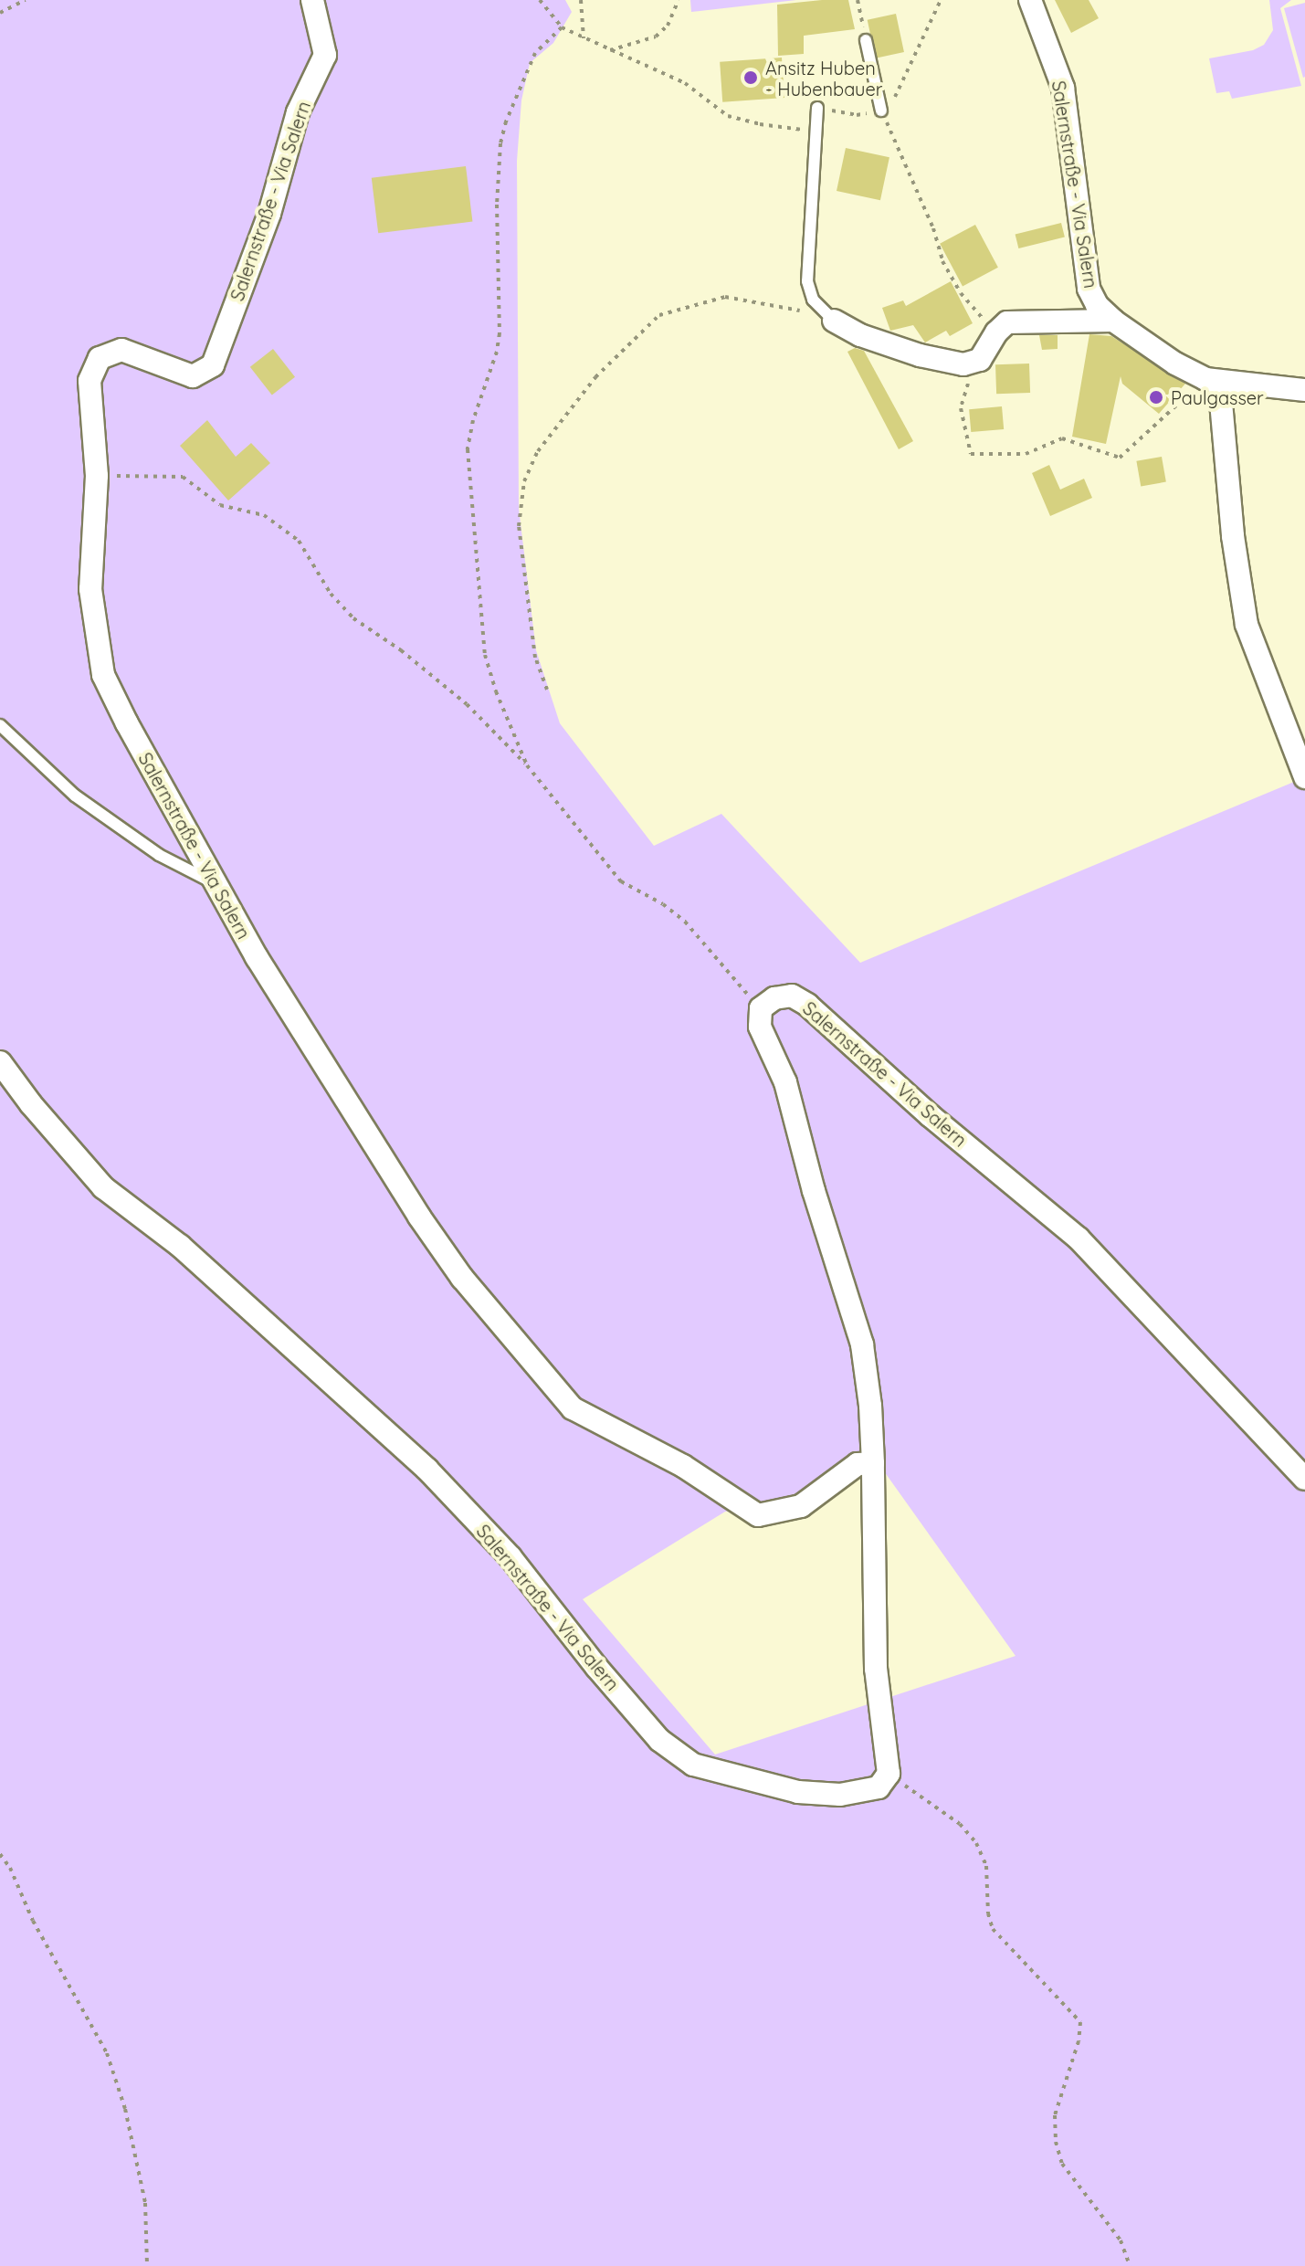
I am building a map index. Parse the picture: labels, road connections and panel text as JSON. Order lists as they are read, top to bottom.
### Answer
{
  "streets": {
    "street": ["Salernstraße - Via Salern"]
  },
  "places": ["Ansitz Huben - Hubenbauer", "Paulgasser"]
}
